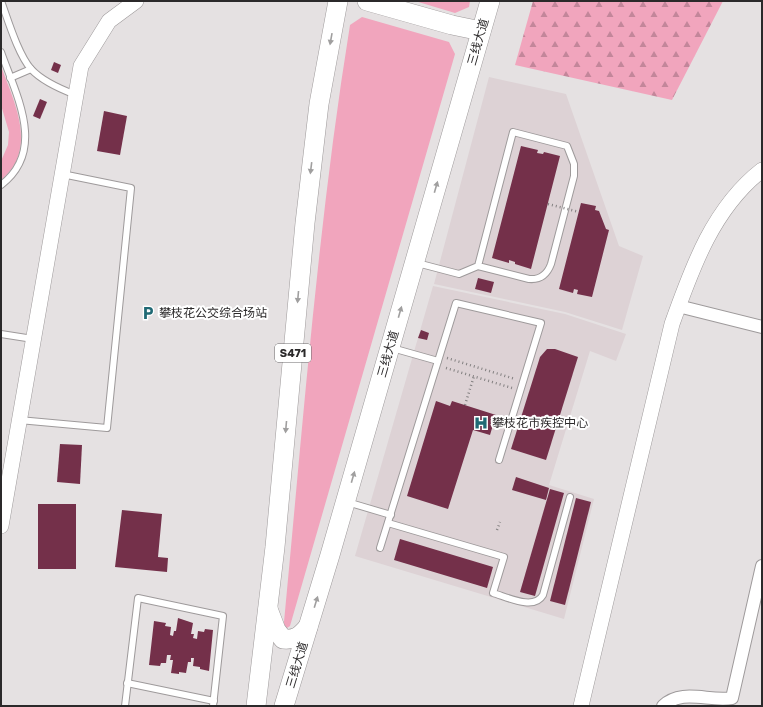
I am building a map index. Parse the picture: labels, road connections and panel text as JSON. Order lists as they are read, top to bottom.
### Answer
{
  "streets": {
    "main road": ["三线大道", "S471"]
  },
  "places": {
    "parking": ["攀枝花公交综合场站"],
    "hospital": ["攀枝花市疾控中心"]
  }
}
